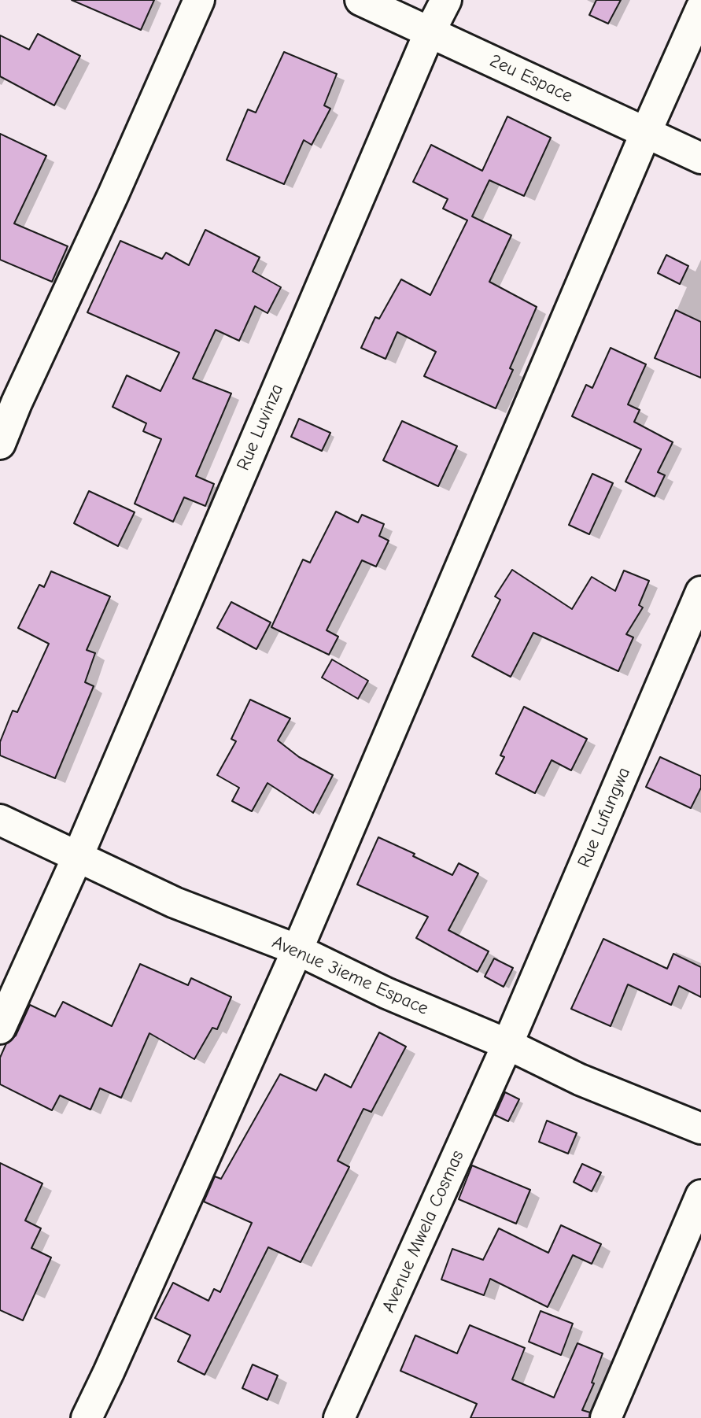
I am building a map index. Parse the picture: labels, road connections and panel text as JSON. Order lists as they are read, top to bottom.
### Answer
{
  "streets": {
    "street": [
      "2eu Espace",
      "Rue Luvinza",
      "Rue Lufungwa",
      "Avenue 3ieme Espace",
      "Avenue Mwela Cosmas"
    ]
  },
  "crossings": [
    ["2eu Espace", "Rue Luvinza"],
    ["Rue Luvinza", "Avenue 3ieme Espace"],
    ["Rue Lufungwa", "Avenue 3ieme Espace"],
    ["Rue Lufungwa", "Avenue Mwela Cosmas"],
    ["Avenue 3ieme Espace", "Avenue Mwela Cosmas"]
  ]
}
